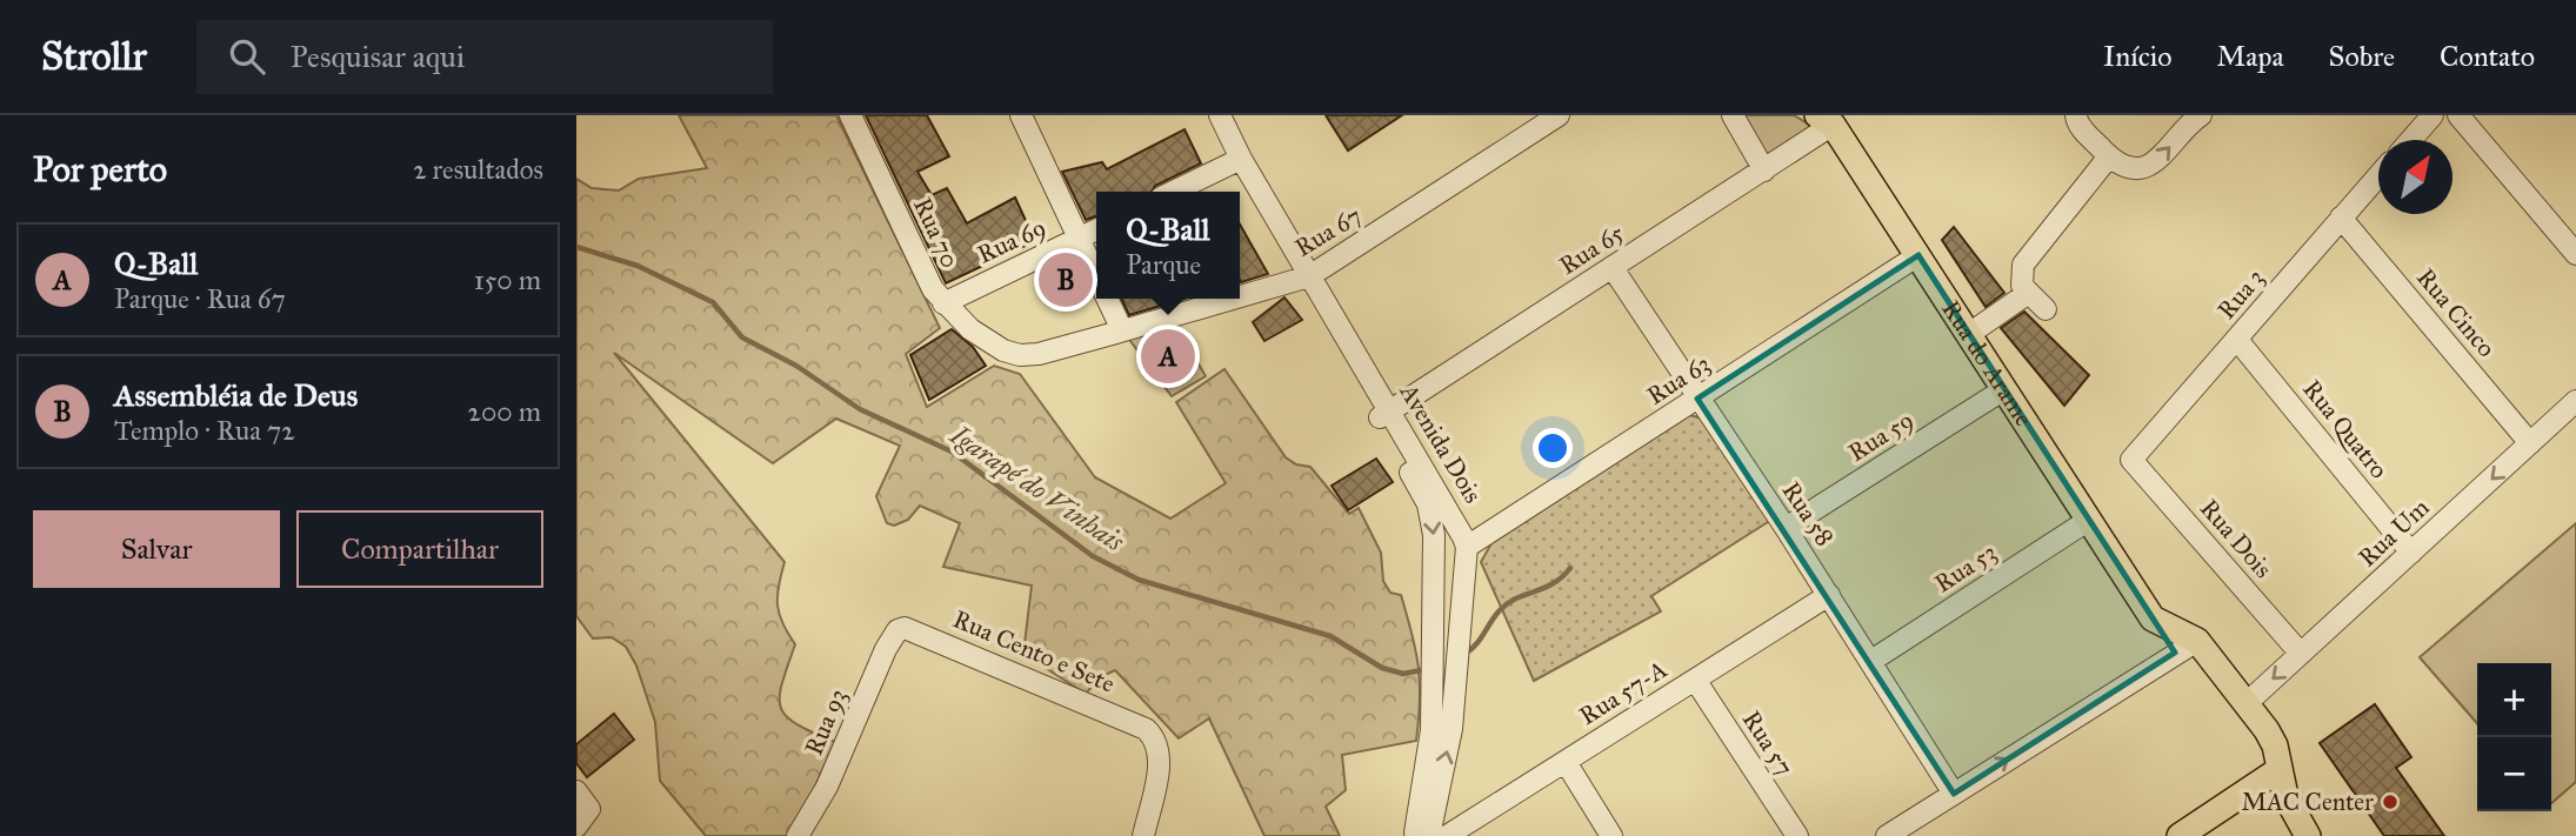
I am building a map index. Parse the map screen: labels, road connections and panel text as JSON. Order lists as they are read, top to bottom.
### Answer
{
  "streets": {
    "main road": ["Rua do Arame"],
    "street": [
      "Rua 67",
      "Rua 70",
      "Rua 69",
      "Rua 65",
      "Rua 3",
      "Rua Cinco",
      "Rua 63",
      "Rua Quatro",
      "Rua 59",
      "Avenida Dois",
      "Rua 58",
      "Rua Um",
      "Rua Dois",
      "Rua 53",
      "Rua Cento e Sete",
      "Rua 57-A",
      "Rua 93",
      "Rua 57"
    ]
  },
  "crossings": [
    ["Rua 67", "Rua 70"],
    ["Rua 67", "Avenida Dois"],
    ["Rua 70", "Rua 69"],
    ["Rua 65", "Rua do Arame"],
    ["Rua 65", "Avenida Dois"],
    ["Rua 65", "Rua 58"],
    ["Rua 3", "Rua Cinco"],
    ["Rua 3", "Rua Quatro"],
    ["Rua 3", "Rua Dois"],
    ["Rua Cinco", "Rua Um"],
    ["Rua do Arame", "Rua 63"],
    ["Rua do Arame", "Rua 59"],
    ["Rua do Arame", "Rua 53"],
    ["Rua 63", "Avenida Dois"],
    ["Rua 63", "Rua 58"],
    ["Rua Quatro", "Rua Um"],
    ["Rua 59", "Rua 58"],
    ["Rua 58", "Rua 53"],
    ["Rua 58", "Rua 57-A"],
    ["Rua Um", "Rua Dois"],
    ["Rua Cento e Sete", "Rua 93"],
    ["Rua 57-A", "Rua 57"]
  ],
  "one_way": ["Rua Um"],
  "water": ["Igarapé do Vinhais"],
  "places": ["MAC Center"],
  "north": "top right",
  "page": {
    "header": "Strollr",
    "search": "Pesquisar aqui",
    "nav": [
      "Início",
      "Mapa",
      "Sobre",
      "Contato"
    ],
    "heading": ["Por perto", "2 resultados"],
    "popup": ["Q-Ball", "Parque"],
    "list": [
      {
        "mark": "A",
        "name": "Q-Ball",
        "note": "Parque · Rua 67",
        "value": "150 m"
      },
      {
        "mark": "B",
        "name": "Assembléia de Deus",
        "note": "Templo · Rua 72",
        "value": "200 m"
      }
    ],
    "pins": ["B", "A"],
    "buttons": ["Salvar", "Compartilhar"],
    "map_buttons": ["+", "−"]
  }
}
